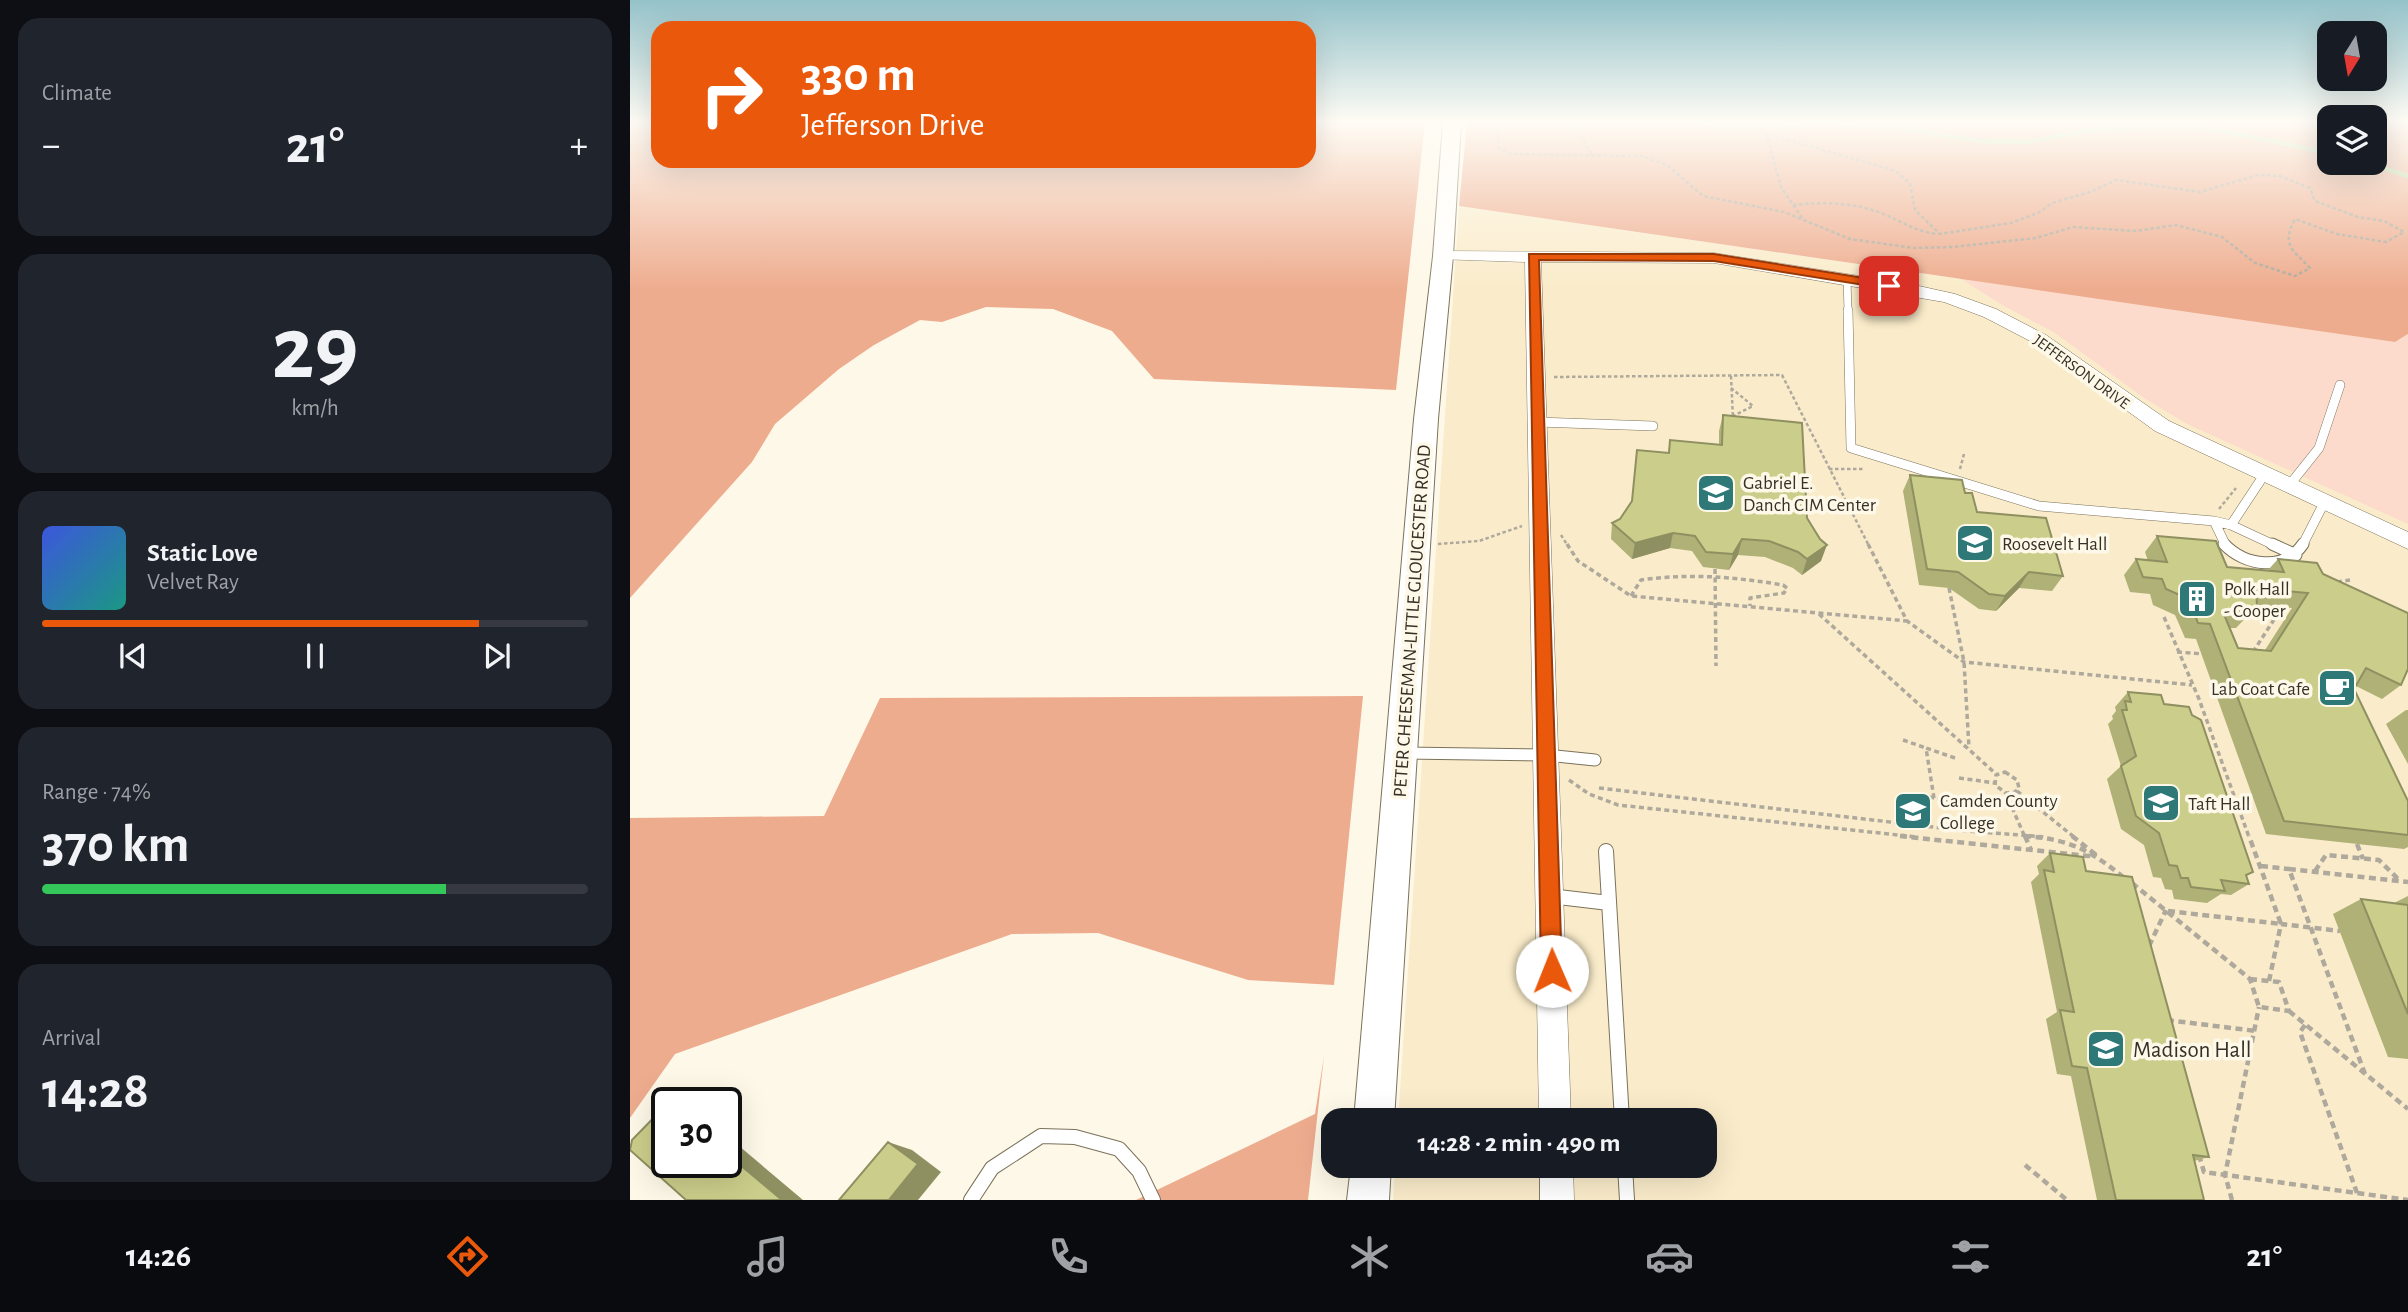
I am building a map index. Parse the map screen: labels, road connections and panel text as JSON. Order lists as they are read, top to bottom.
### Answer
{
  "streets": {
    "street": ["JEFFERSON DRIVE", "PETER CHEESEMAN-LITTLE GLOUCESTER ROAD"]
  },
  "crossings": [
    ["JEFFERSON DRIVE", "PETER CHEESEMAN-LITTLE GLOUCESTER ROAD"]
  ],
  "places": {
    "school or university": [
      "Gabriel E. Danch CIM Center",
      "Roosevelt Hall",
      "Taft Hall",
      "Camden County College",
      "Madison Hall"
    ],
    "building": ["Polk Hall - Cooper"],
    "cafe": ["Lab Coat Cafe"]
  },
  "north": "bottom",
  "page": {
    "tile": [
      "Climate",
      ["29", "km/h"],
      ["Range · 74%", "370 km"],
      ["Arrival", "14:28"]
    ],
    "turn": ["330 m", "Jefferson Drive"],
    "heat": ["−", "21°", "+"],
    "song": ["Static Love", "Velvet Ray"],
    "limit": "30",
    "trip": "14:28 · 2 min · 490 m",
    "tabs": ["14:26", "21°"]
  }
}
